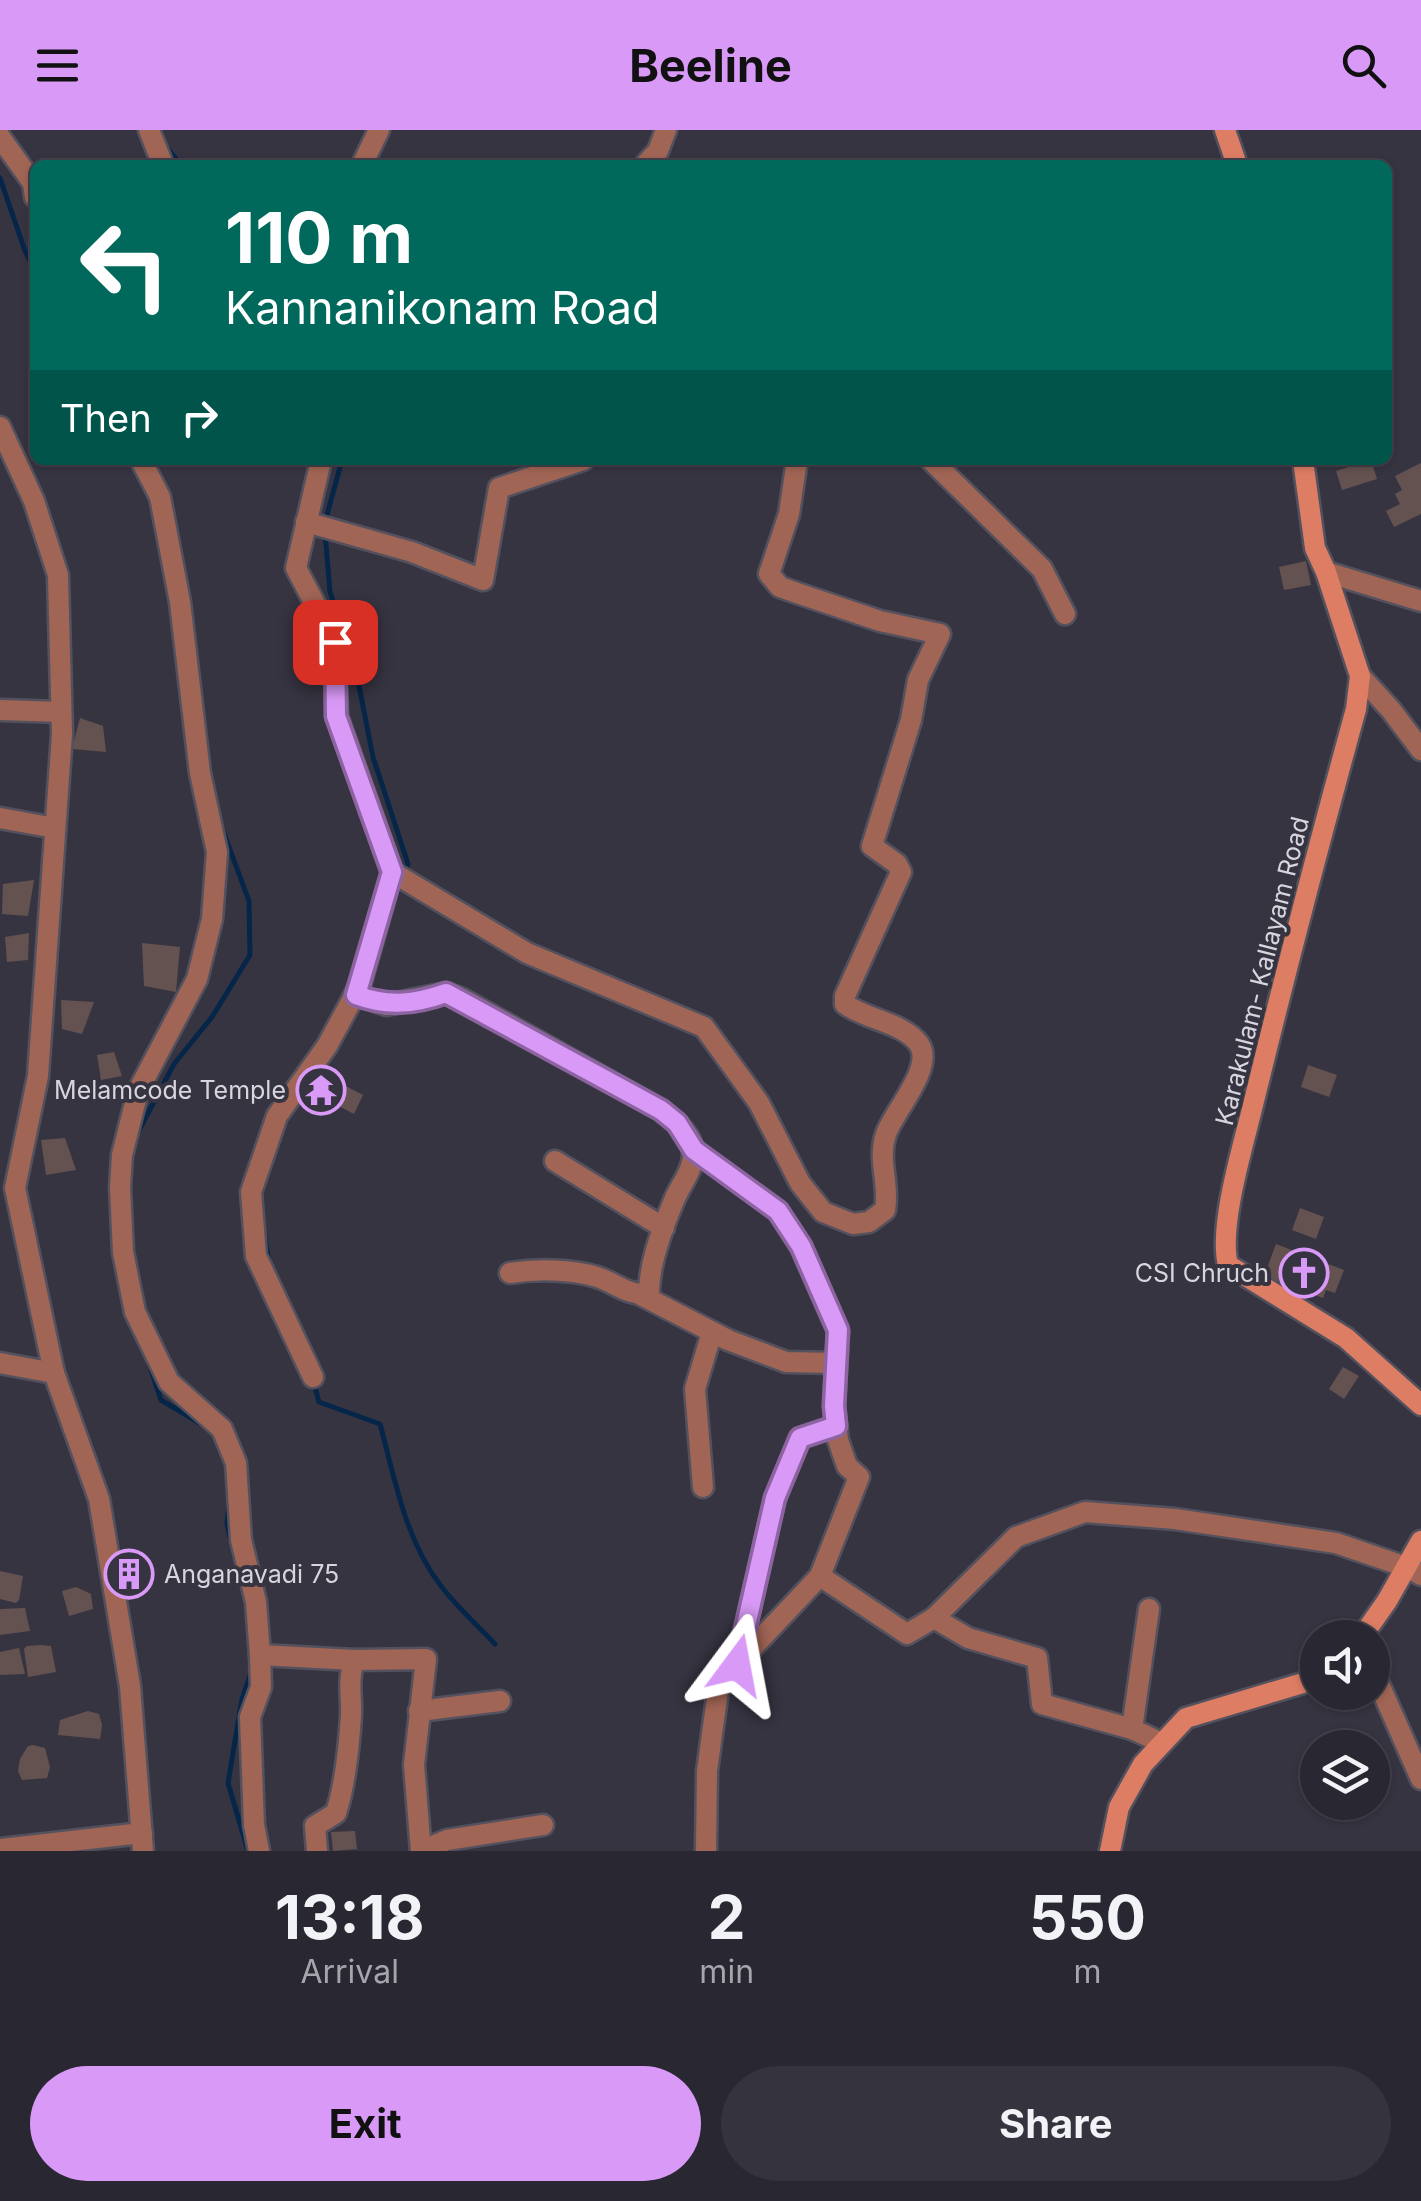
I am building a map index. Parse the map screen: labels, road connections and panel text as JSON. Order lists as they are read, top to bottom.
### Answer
{
  "streets": {
    "street": ["Karakulam- Kallayam Road"]
  },
  "places": {
    "temple": ["Melamcode Temple"],
    "church": ["CSI Chruch"],
    "building": ["Anganavadi 75"]
  },
  "page": {
    "header": "Beeline",
    "turn": ["110 m", "Kannanikonam Road"],
    "then": "Then",
    "eta": [
      "13:18",
      "Arrival",
      "2",
      "min",
      "550",
      "m"
    ],
    "buttons": ["Exit", "Share"]
  }
}
